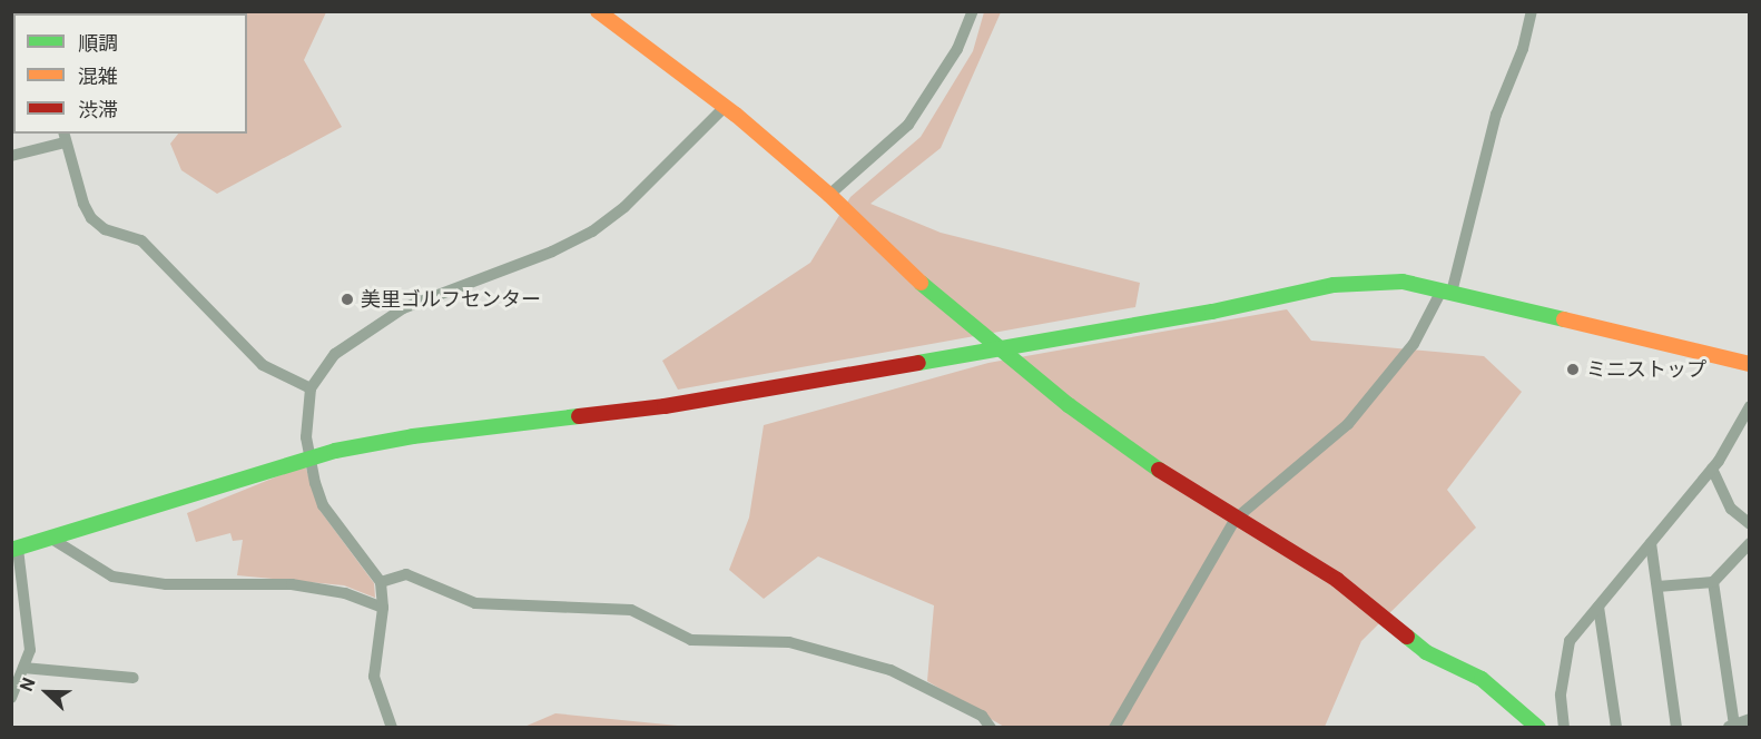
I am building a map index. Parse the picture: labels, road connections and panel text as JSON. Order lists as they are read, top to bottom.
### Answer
{
  "places": ["美里ゴルフセンター", "ミニストップ"],
  "legend": ["順調", "混雑", "渋滞"],
  "north": "left"
}
